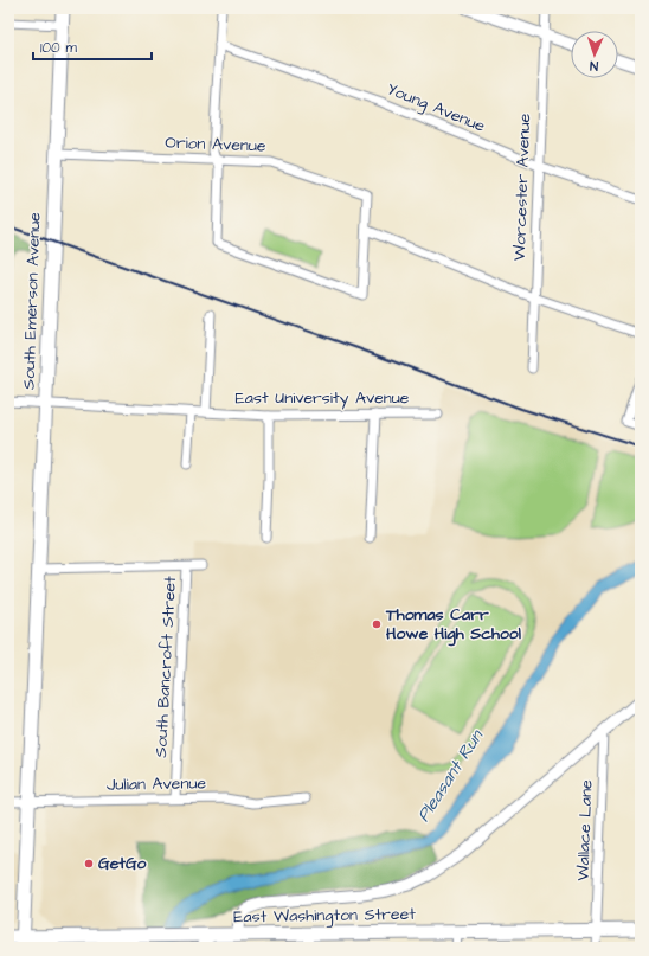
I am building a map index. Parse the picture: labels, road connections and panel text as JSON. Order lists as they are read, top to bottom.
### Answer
{
  "streets": {
    "main road": ["South Emerson Avenue", "East Washington Street"],
    "street": [
      "Young Avenue",
      "Orion Avenue",
      "Worcester Avenue",
      "East University Avenue",
      "South Bancroft Street",
      "Julian Avenue",
      "Wallace Lane"
    ]
  },
  "crossings": [
    ["Young Avenue", "Worcester Avenue"],
    ["Orion Avenue", "South Emerson Avenue"],
    ["South Emerson Avenue", "East University Avenue"],
    ["South Emerson Avenue", "Julian Avenue"],
    ["South Emerson Avenue", "East Washington Street"],
    ["South Bancroft Street", "Julian Avenue"],
    ["Wallace Lane", "East Washington Street"]
  ],
  "water": ["Pleasant Run"],
  "places": ["Thomas Carr Howe High School", "GetGo"],
  "scale_bar": "100 m",
  "north": "bottom"
}
